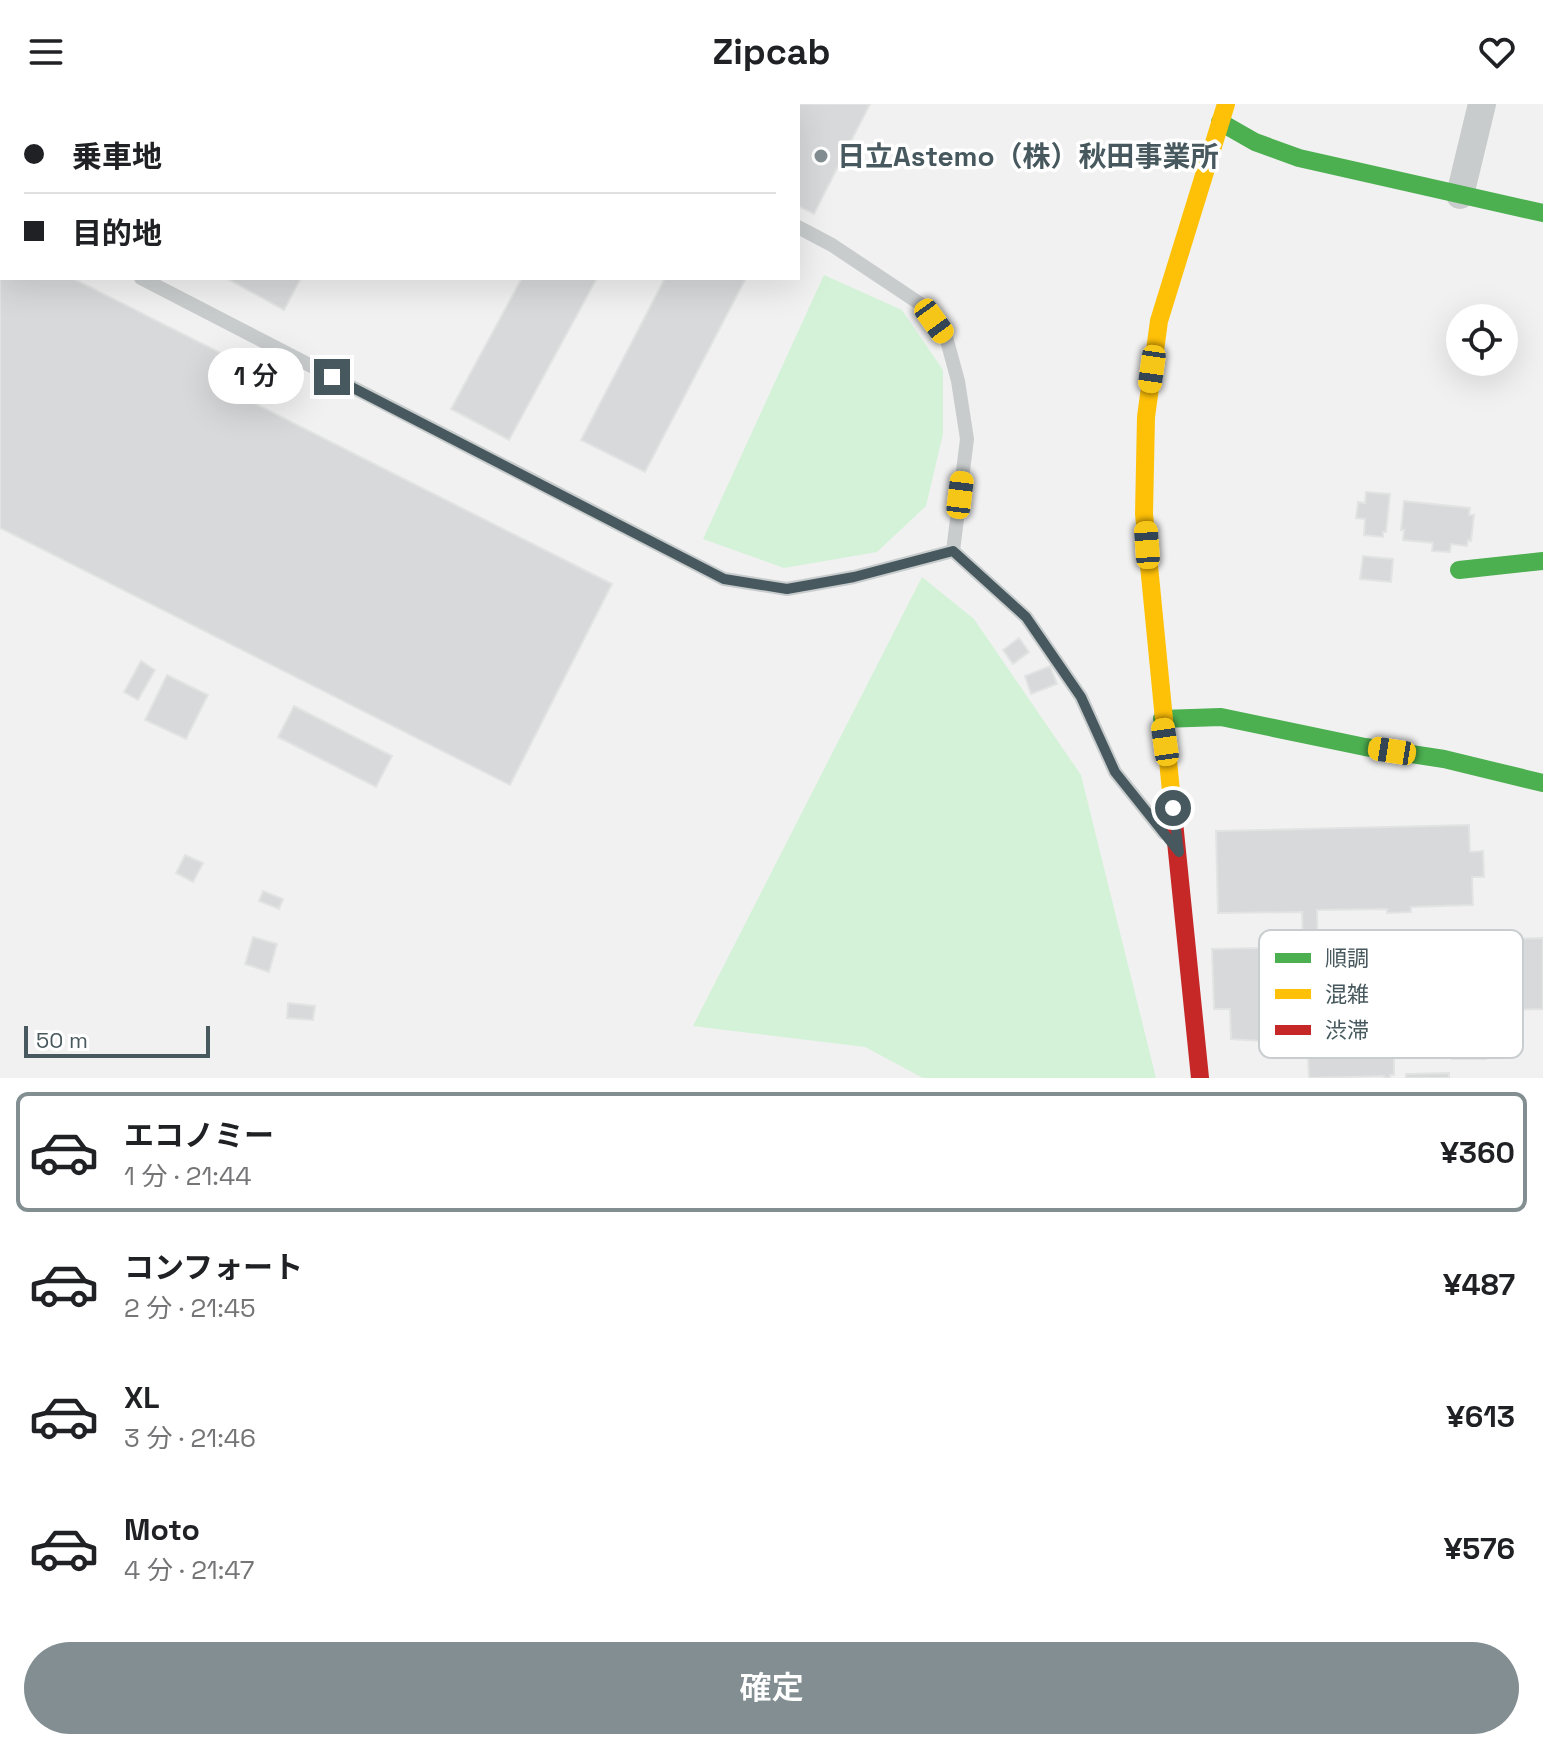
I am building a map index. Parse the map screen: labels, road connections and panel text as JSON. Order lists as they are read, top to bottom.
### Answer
{
  "places": ["日立Astemo（株）秋田事業所"],
  "legend": ["順調", "混雑", "渋滞"],
  "scale_bar": "50 m",
  "page": {
    "header": "Zipcab",
    "banner": ["乗車地", "目的地"],
    "bubble": "1 分",
    "scale": "50 m",
    "list": [
      {
        "name": "エコノミー",
        "note": "1 分 · 21:44",
        "value": "¥360"
      },
      {
        "name": "コンフォート",
        "note": "2 分 · 21:45",
        "value": "¥487"
      },
      {
        "name": "XL",
        "note": "3 分 · 21:46",
        "value": "¥613"
      },
      {
        "name": "Moto",
        "note": "4 分 · 21:47",
        "value": "¥576"
      }
    ],
    "buttons": "確定"
  }
}
